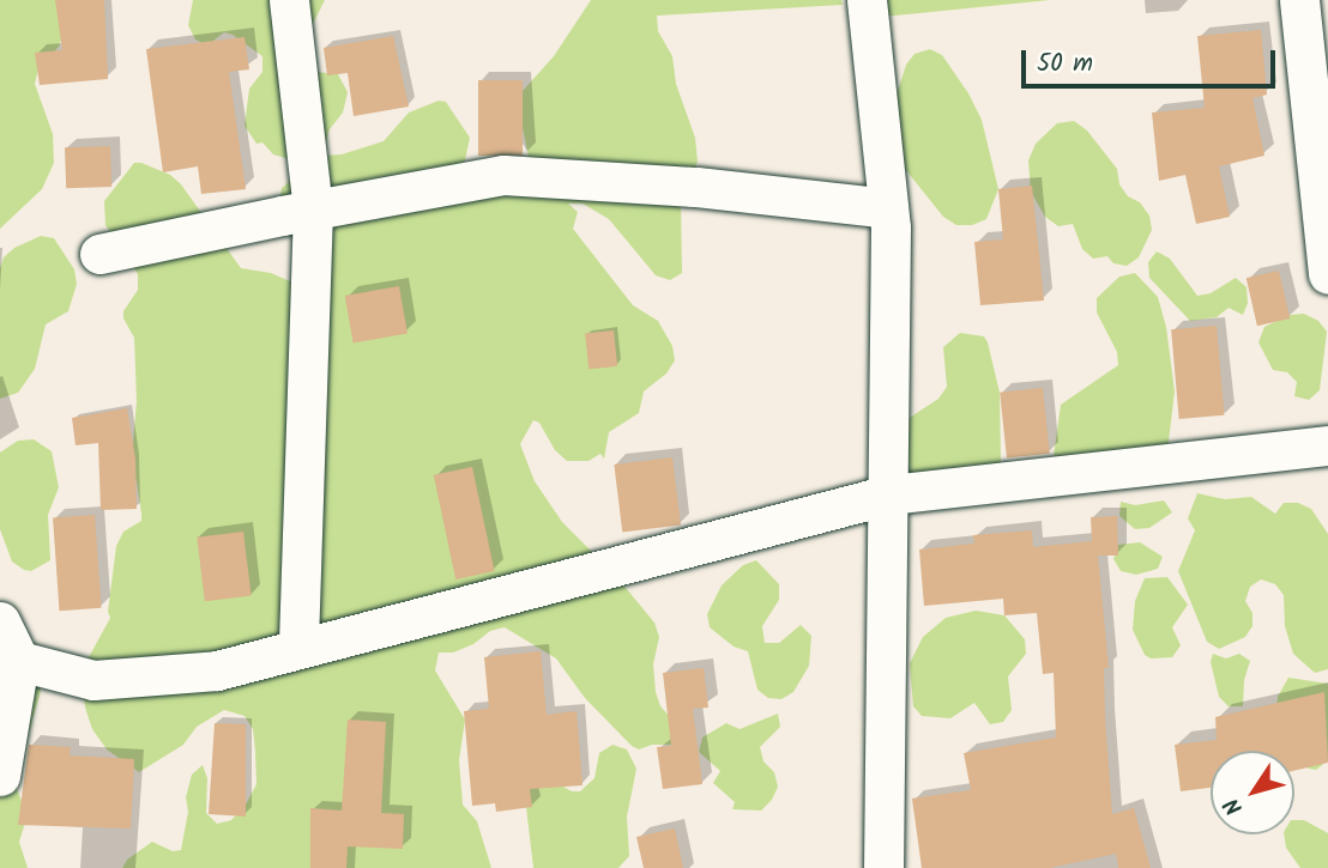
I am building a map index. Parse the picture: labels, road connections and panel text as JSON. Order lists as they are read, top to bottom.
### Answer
{
  "scale_bar": "50 m",
  "north": "bottom left"
}
